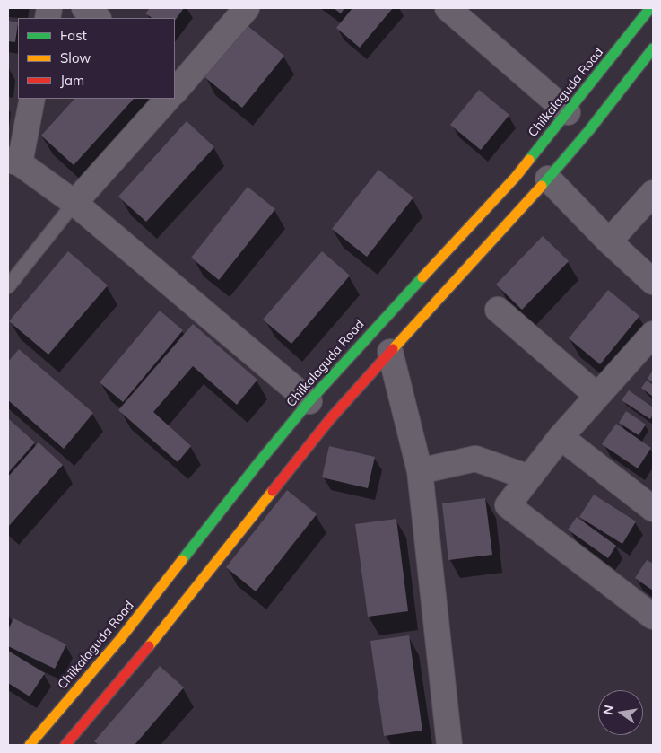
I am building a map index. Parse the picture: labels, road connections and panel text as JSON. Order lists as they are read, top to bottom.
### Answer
{
  "streets": {
    "main road": ["Chilkalaguda Road"]
  },
  "legend": ["Fast", "Slow", "Jam"],
  "north": "left"
}
